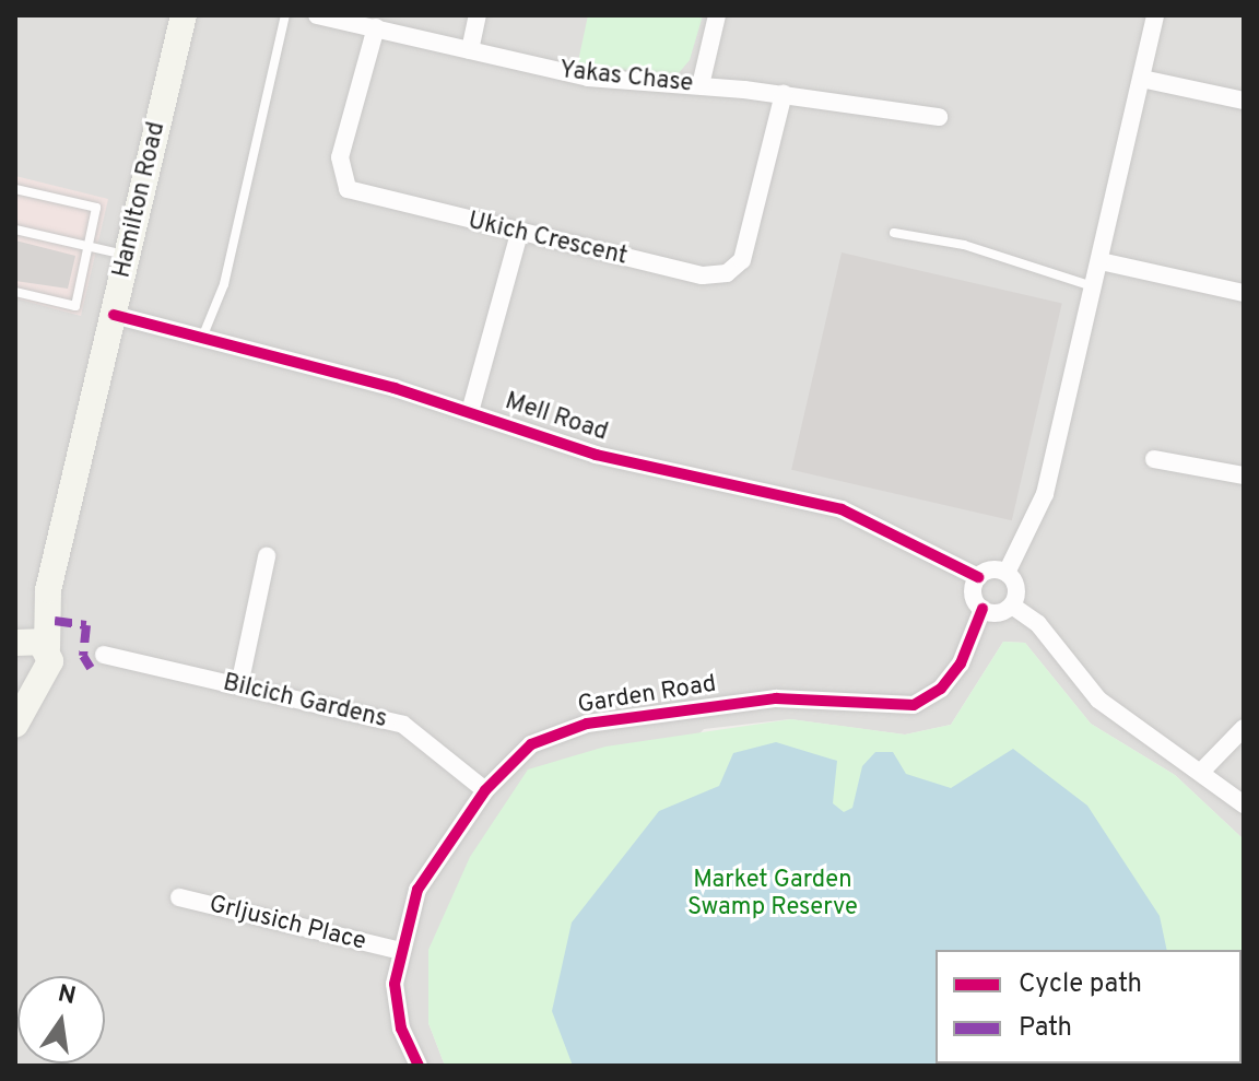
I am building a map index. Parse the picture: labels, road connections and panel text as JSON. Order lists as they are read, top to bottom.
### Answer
{
  "streets": {
    "main road": ["Hamilton Road"],
    "street": [
      "Yakas Chase",
      "Ukich Crescent",
      "Mell Road",
      "Garden Road",
      "Bilcich Gardens",
      "Grljusich Place"
    ]
  },
  "crossings": [
    ["Yakas Chase", "Ukich Crescent"],
    ["Hamilton Road", "Mell Road"],
    ["Mell Road", "Garden Road"],
    ["Garden Road", "Bilcich Gardens"],
    ["Garden Road", "Grljusich Place"]
  ],
  "parks": ["Market Garden Swamp Reserve"],
  "legend": ["Cycle path", "Path"],
  "north": "top"
}
